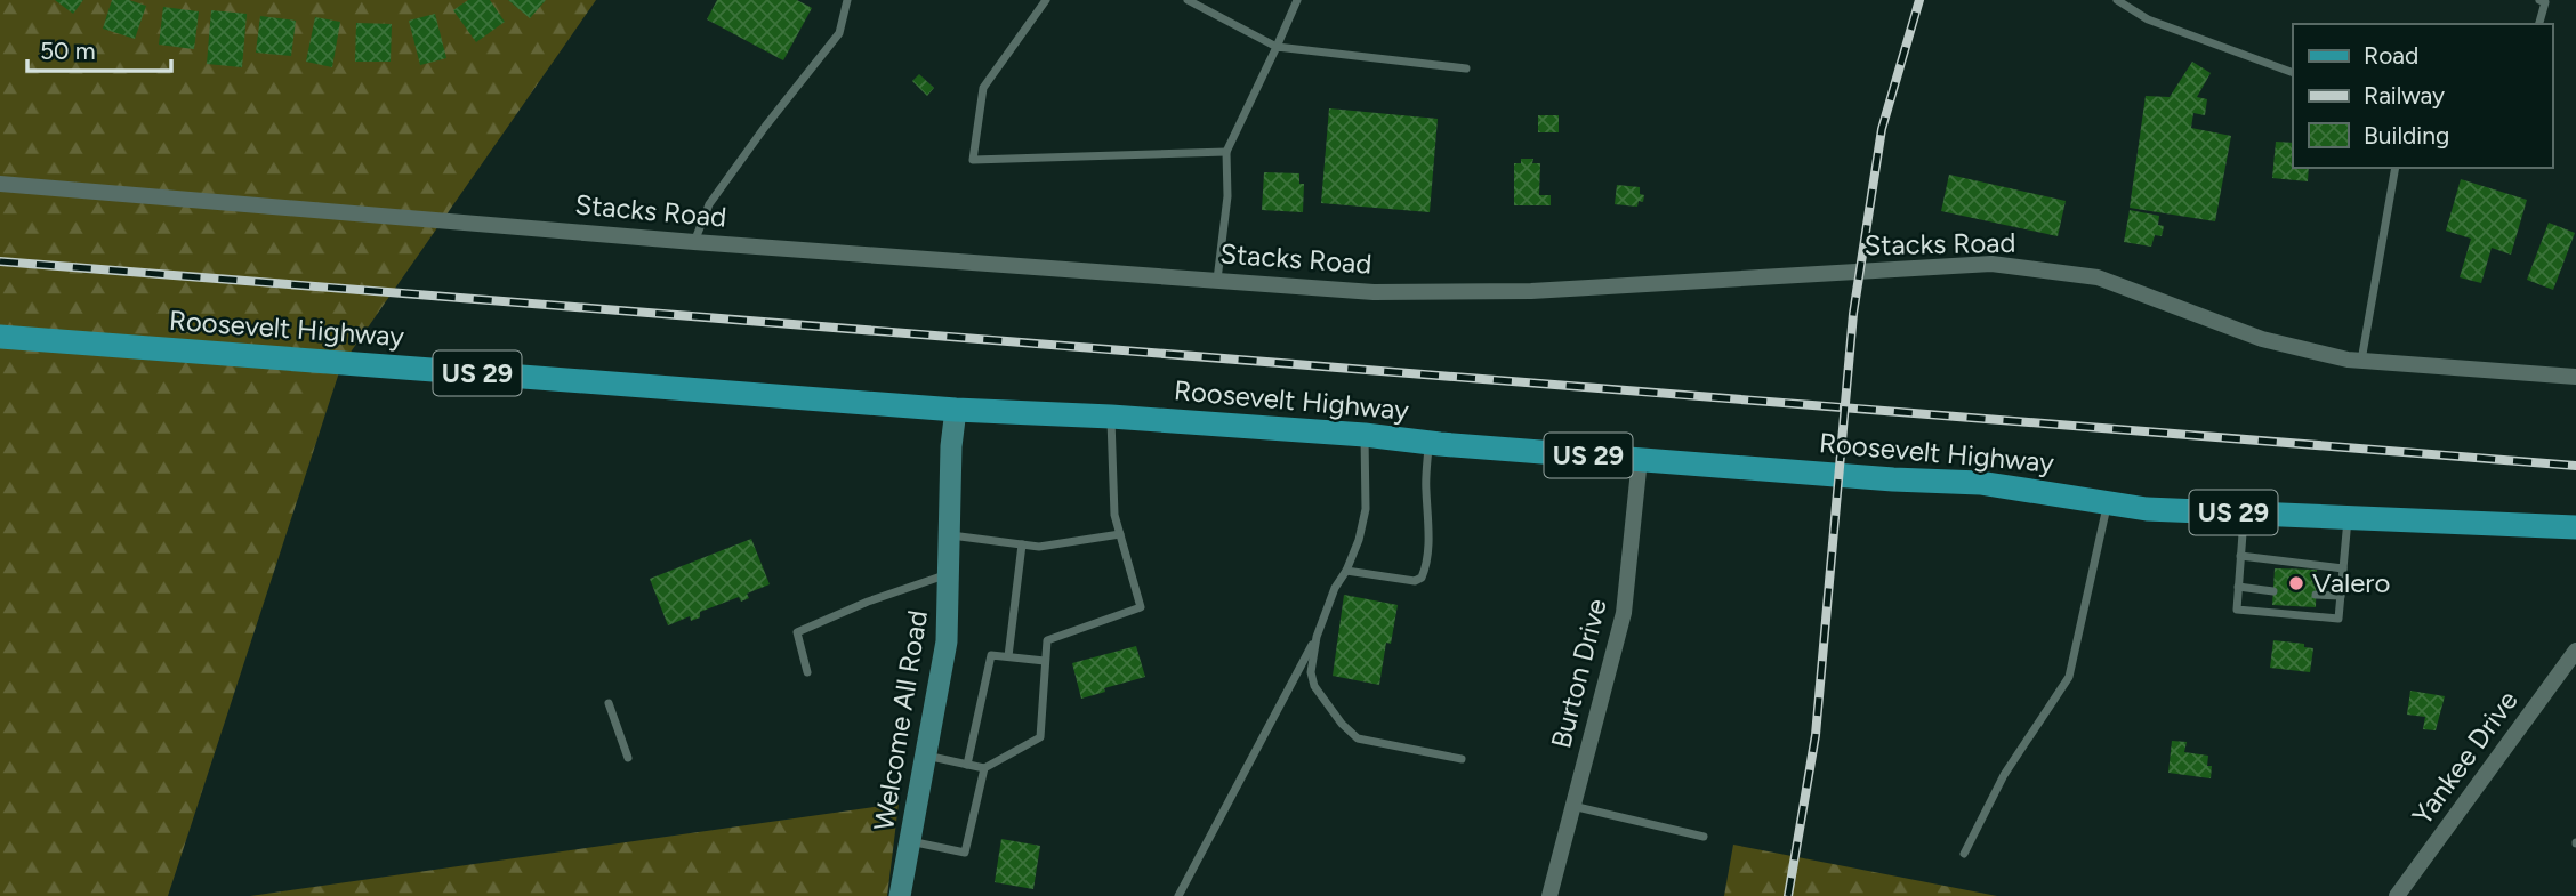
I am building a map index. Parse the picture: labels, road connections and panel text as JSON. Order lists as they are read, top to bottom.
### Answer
{
  "streets": {
    "main road": ["Roosevelt Highway", "US 29"],
    "street": [
      "Stacks Road",
      "Burton Drive",
      "Welcome All Road",
      "Yankee Drive"
    ]
  },
  "crossings": [
    ["Roosevelt Highway", "Burton Drive"],
    ["Roosevelt Highway", "Welcome All Road"]
  ],
  "places": ["Valero"],
  "legend": ["Road", "Railway", "Building"],
  "scale_bar": "50 m"
}
